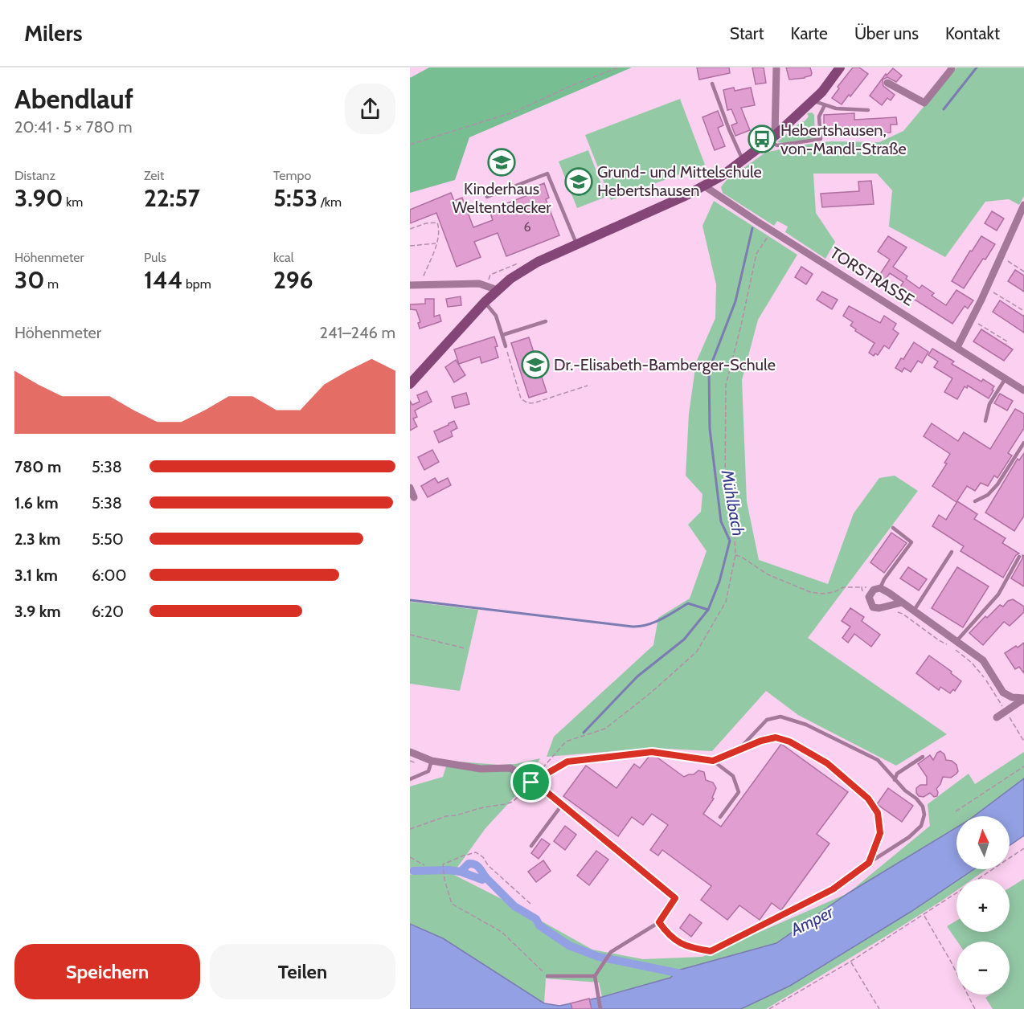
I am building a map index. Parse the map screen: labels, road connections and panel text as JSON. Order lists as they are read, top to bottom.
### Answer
{
  "streets": {
    "street": ["TORSTRASSE"]
  },
  "water": ["Mühlbach", "Amper"],
  "places": {
    "bus stop": ["Hebertshausen, von-Mandl-Straße"],
    "school or university": ["Kinderhaus Weltentdecker", "Grund- und Mittelschule Hebertshausen", "Dr.-Elisabeth-Bamberger-Schule"]
  },
  "house_numbers": ["6"],
  "north": "top",
  "page": {
    "header": "Milers",
    "nav": [
      "Start",
      "Karte",
      "Über uns",
      "Kontakt"
    ],
    "heading": ["Abendlauf", "20:41 · 5 × 780 m"],
    "stats": [
      ["Distanz", "3.90 km"],
      ["Zeit", "22:57"],
      ["Tempo", "5:53 /km"],
      ["Höhenmeter", "30 m"],
      ["Puls", "144 bpm"],
      ["kcal", "296"]
    ],
    "chart": ["Höhenmeter", "241–246 m"],
    "list": [
      {
        "name": "780 m",
        "note": "5:38"
      },
      {
        "name": "1.6 km",
        "note": "5:38"
      },
      {
        "name": "2.3 km",
        "note": "5:50"
      },
      {
        "name": "3.1 km",
        "note": "6:00"
      },
      {
        "name": "3.9 km",
        "note": "6:20"
      }
    ],
    "map_buttons": ["+", "−"],
    "buttons": ["Speichern", "Teilen"]
  }
}
